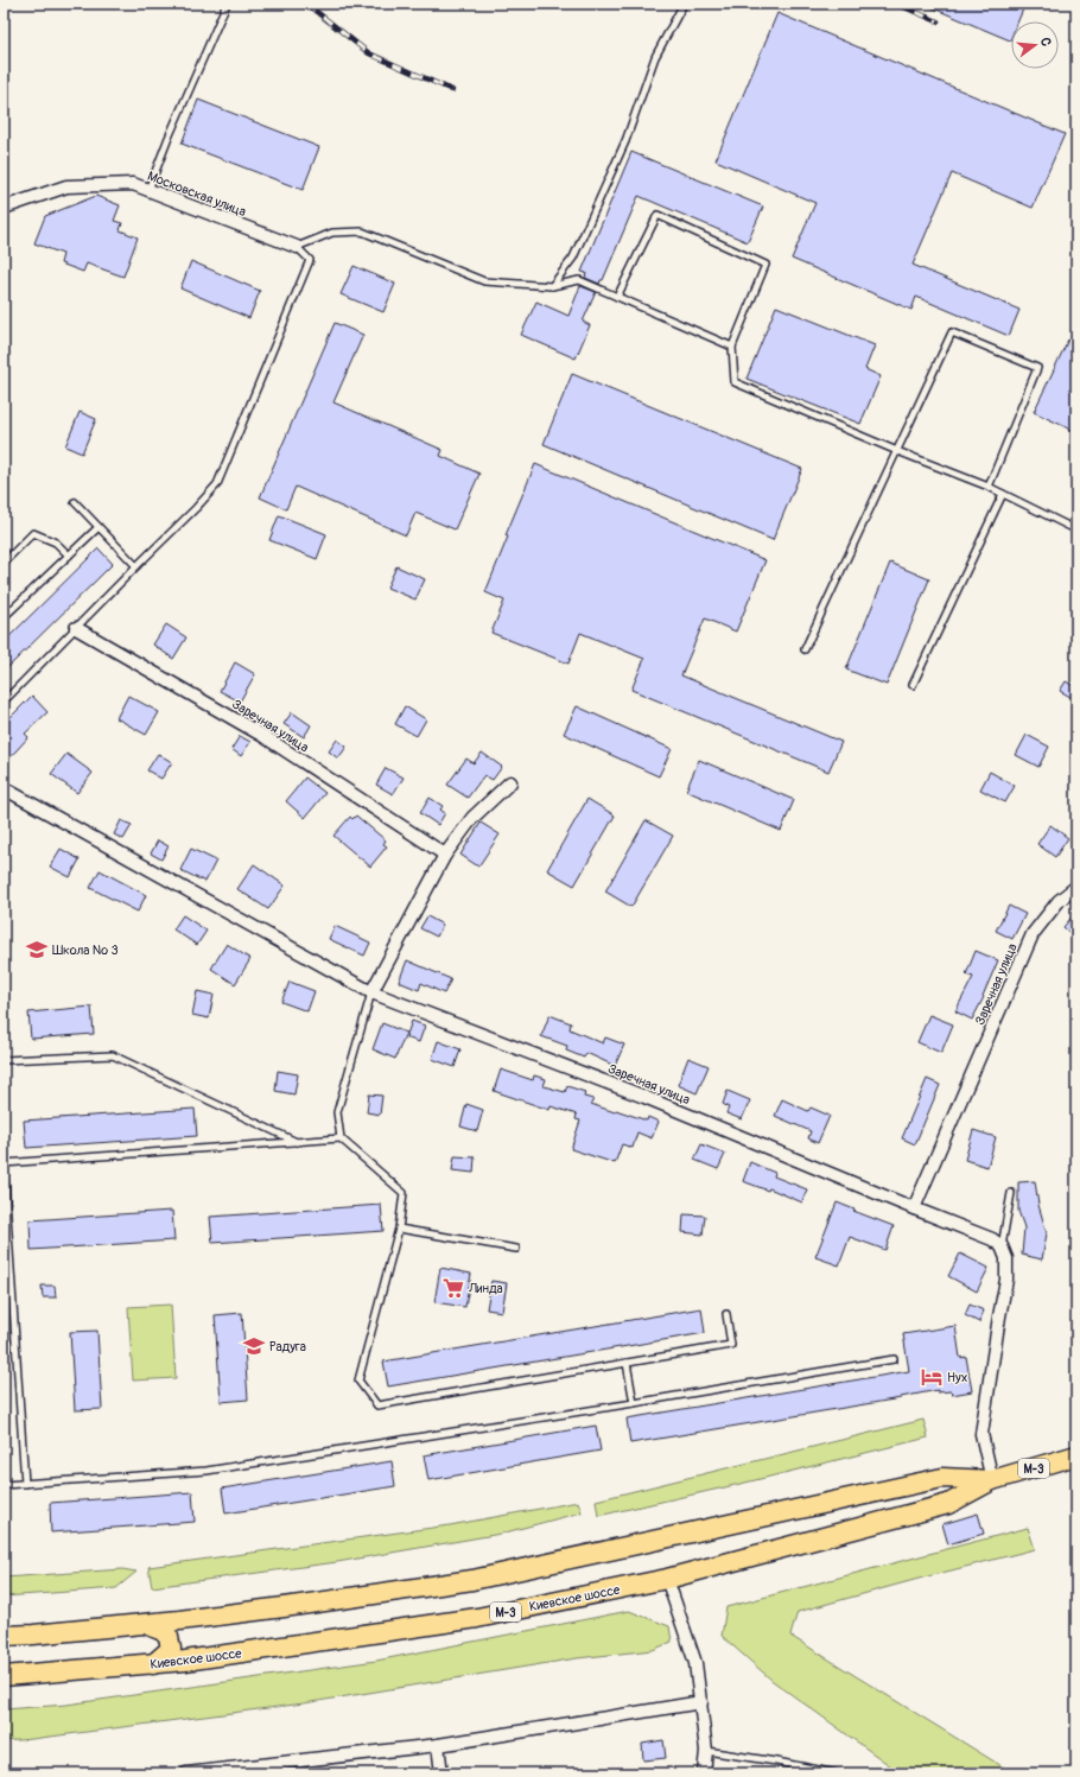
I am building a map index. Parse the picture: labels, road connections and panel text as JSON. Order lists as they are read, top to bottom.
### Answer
{
  "streets": {
    "highway": ["М-3", "Киевское шоссе"],
    "street": ["Московская улица", "Заречная улица"]
  },
  "places": {
    "school or university": ["Школа № 3", "Радуга"],
    "supermarket": ["Линда"],
    "hotel": ["Нух"]
  },
  "north": "right"
}
